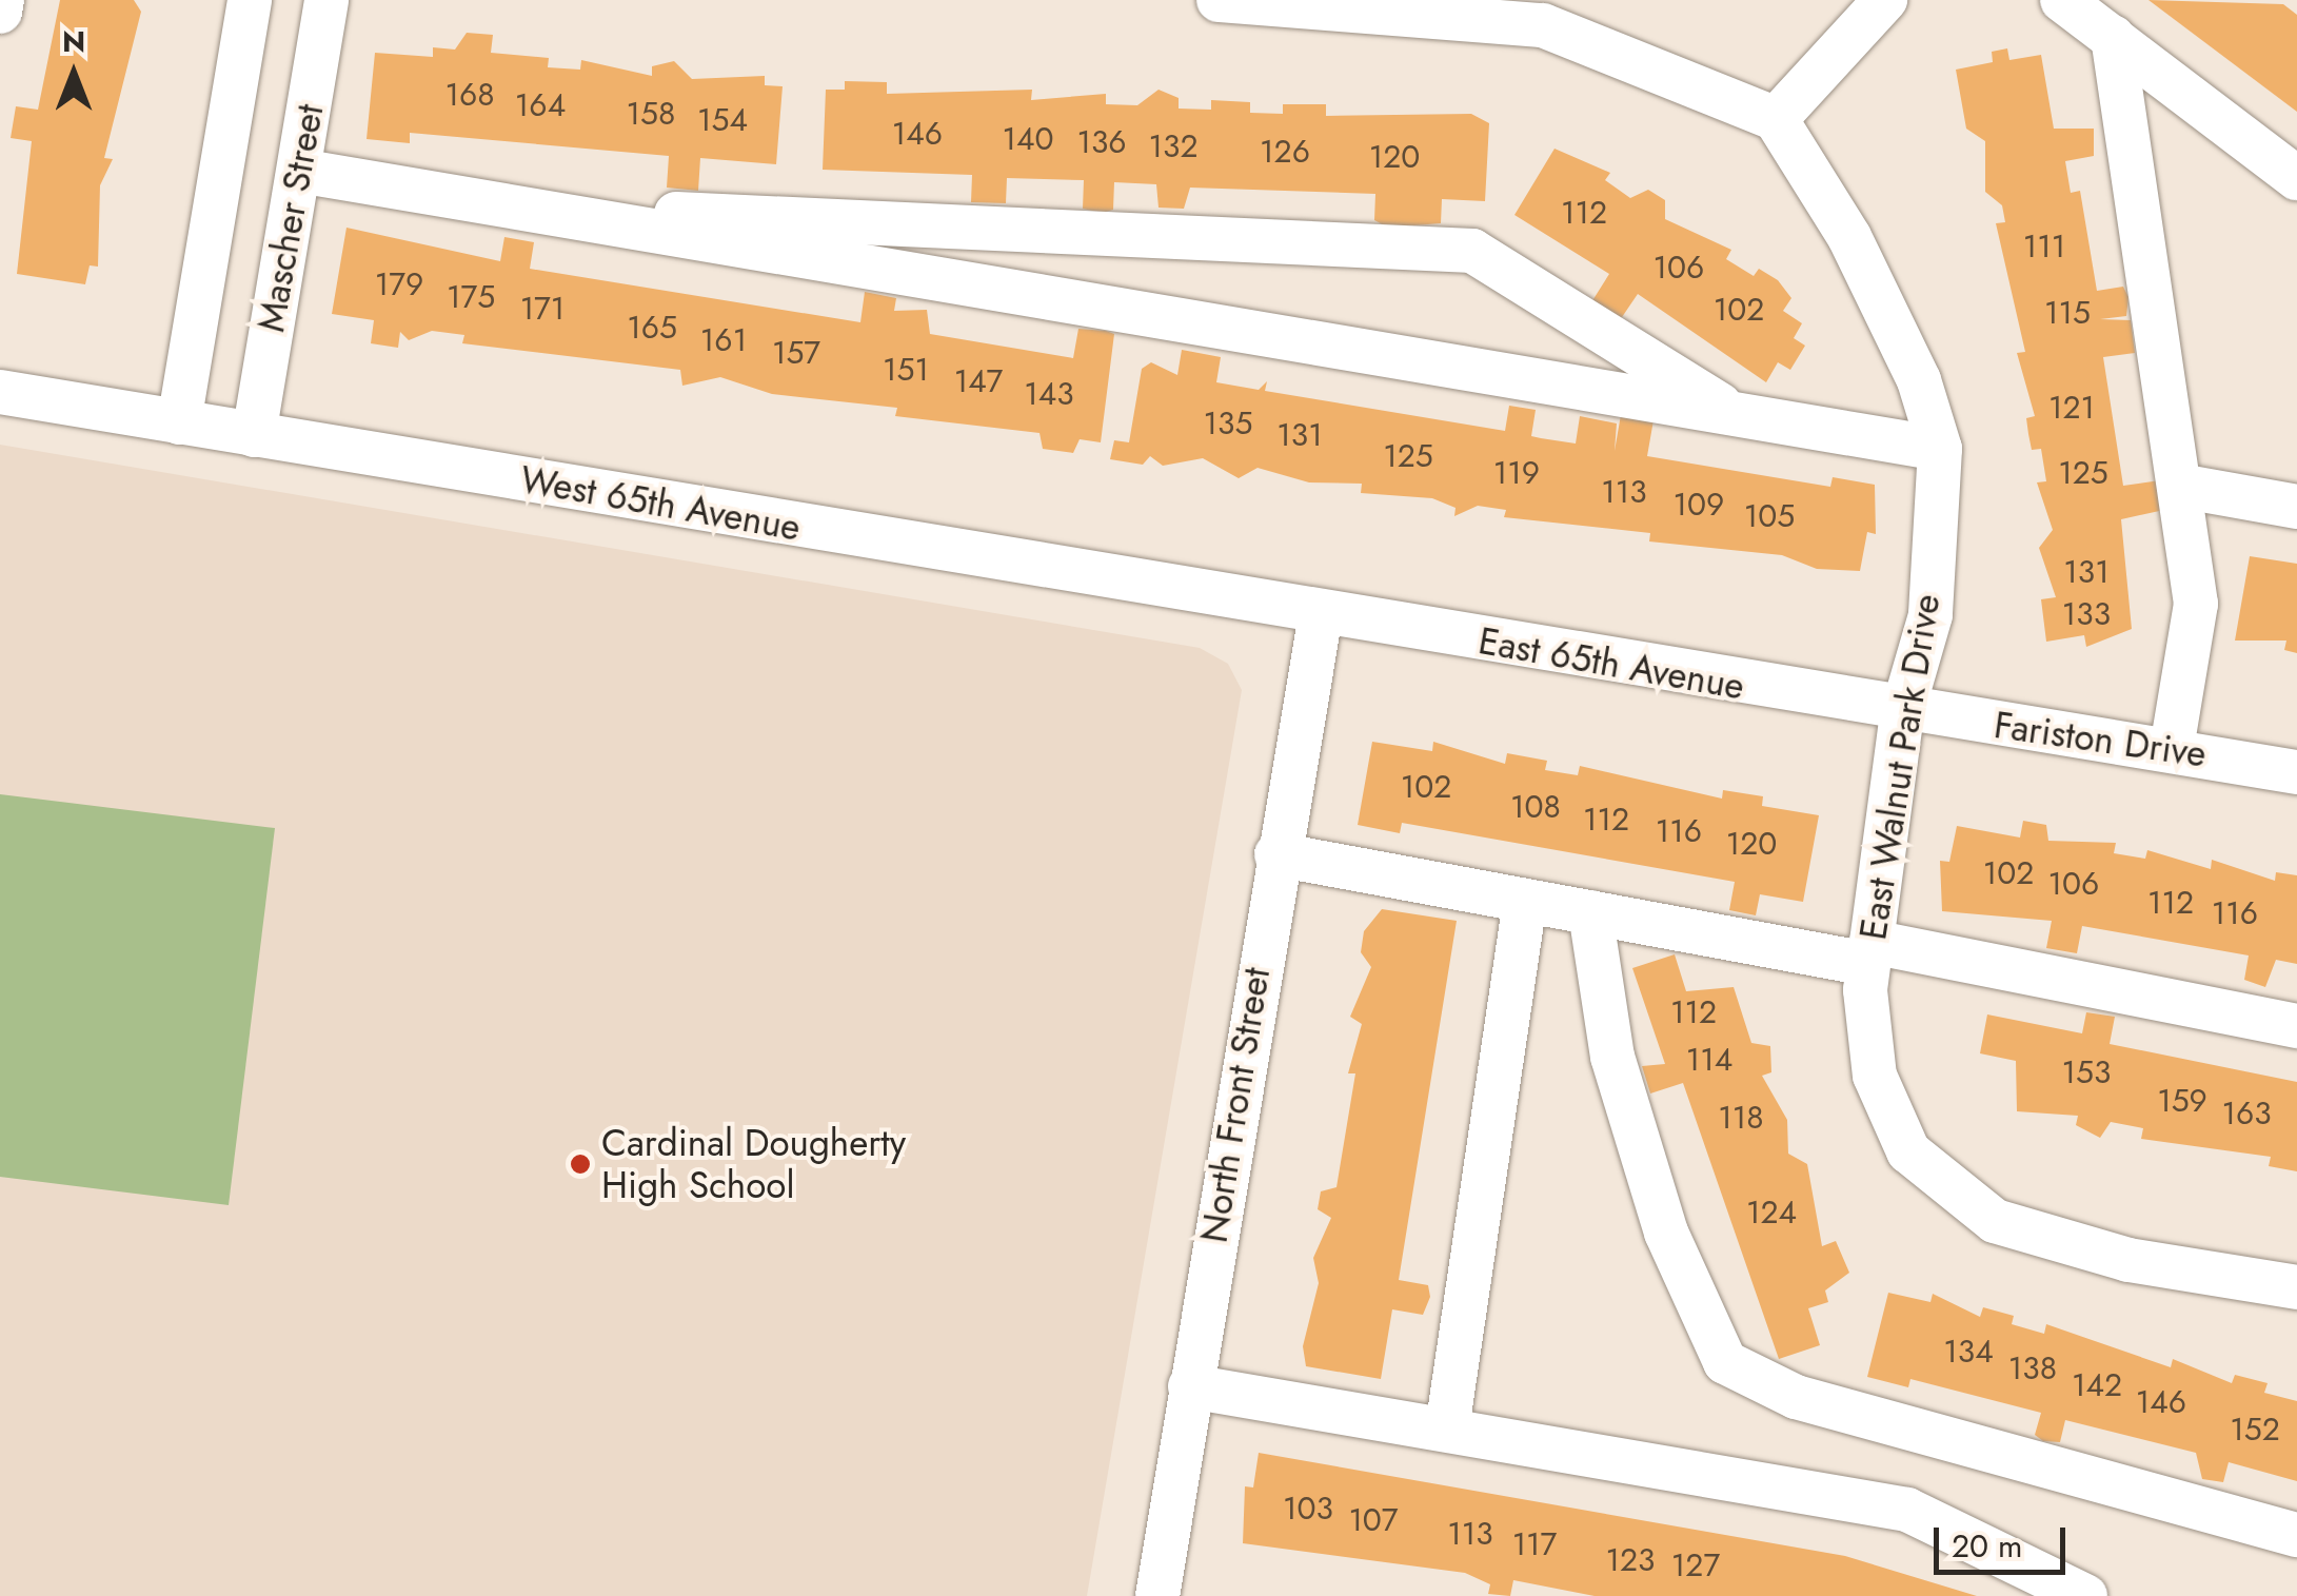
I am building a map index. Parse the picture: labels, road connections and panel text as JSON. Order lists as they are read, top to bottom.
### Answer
{
  "streets": {
    "street": [
      "Mascher Street",
      "West 65th Avenue",
      "East 65th Avenue",
      "Fariston Drive",
      "East Walnut Park Drive",
      "North Front Street"
    ]
  },
  "crossings": [
    ["Mascher Street", "West 65th Avenue"],
    ["West 65th Avenue", "East 65th Avenue"],
    ["West 65th Avenue", "North Front Street"],
    ["East 65th Avenue", "Fariston Drive"],
    ["East 65th Avenue", "East Walnut Park Drive"],
    ["East 65th Avenue", "North Front Street"],
    ["Fariston Drive", "East Walnut Park Drive"]
  ],
  "places": ["Cardinal Dougherty High School"],
  "house_numbers": [
    "168",
    "164",
    "158",
    "154",
    "146",
    "140",
    "136",
    "132",
    "126",
    "120",
    "112",
    "111",
    "106",
    "179",
    "175",
    "171",
    "102",
    "115",
    "165",
    "161",
    "157",
    "151",
    "147",
    "143",
    "121",
    "135",
    "131",
    "125",
    "119",
    "125",
    "113",
    "109",
    "105",
    "131",
    "133",
    "102",
    "108",
    "112",
    "116",
    "120",
    "102",
    "106",
    "112",
    "116",
    "112",
    "114",
    "153",
    "159",
    "163",
    "118",
    "124",
    "134",
    "138",
    "142",
    "146",
    "152",
    "103",
    "107",
    "113",
    "117",
    "123",
    "127"
  ],
  "scale_bar": "20 m",
  "north": "top"
}
